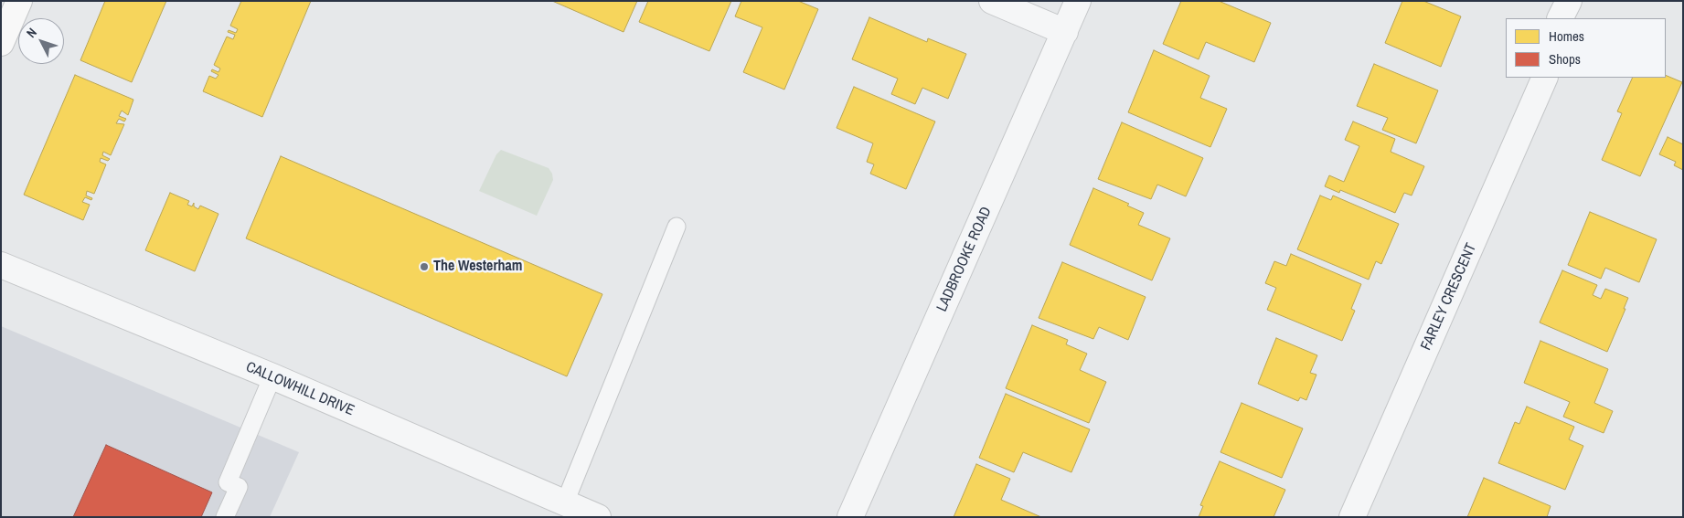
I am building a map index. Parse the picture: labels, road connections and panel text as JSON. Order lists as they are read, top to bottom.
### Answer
{
  "streets": {
    "street": ["LADBROOKE ROAD", "FARLEY CRESCENT", "CALLOWHILL DRIVE"]
  },
  "places": ["The Westerham"],
  "legend": ["Homes", "Shops"],
  "north": "top left"
}
